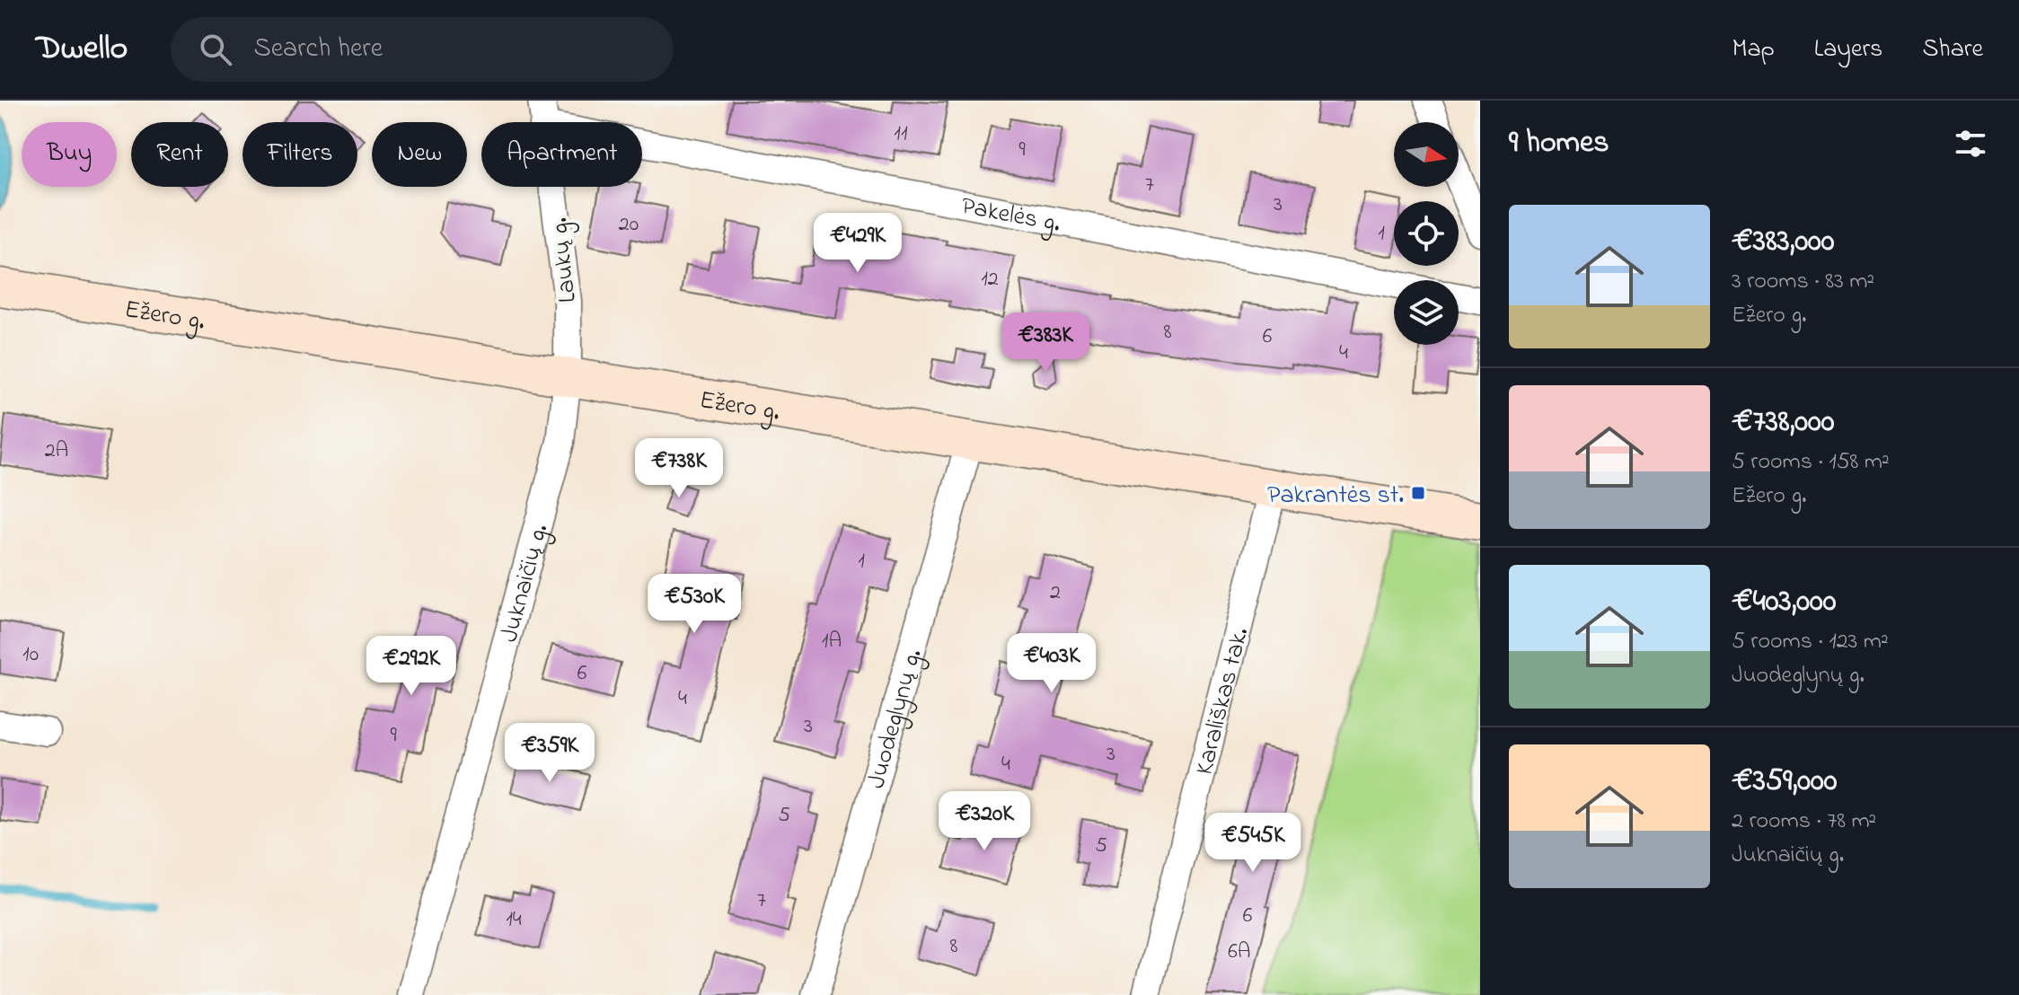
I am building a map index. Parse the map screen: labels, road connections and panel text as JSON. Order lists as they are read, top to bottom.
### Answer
{
  "streets": {
    "main road": ["Ežero g."],
    "street": [
      "Pakelės g.",
      "Laukų g.",
      "Juknaičių g.",
      "Karališkas tak.",
      "Juodeglynų g."
    ]
  },
  "crossings": [
    ["Pakelės g.", "Laukų g."],
    ["Laukų g.", "Ežero g."],
    ["Laukų g.", "Juknaičių g."],
    ["Ežero g.", "Juknaičių g."],
    ["Ežero g.", "Karališkas tak."],
    ["Ežero g.", "Juodeglynų g."]
  ],
  "places": {
    "transit": ["Pakrantės st."]
  },
  "house_numbers": [
    "11",
    "9",
    "7",
    "3",
    "20",
    "1",
    "12",
    "8",
    "6",
    "4",
    "2A",
    "1",
    "2",
    "1A",
    "10",
    "6",
    "4",
    "3",
    "9",
    "3",
    "4",
    "5",
    "5",
    "7",
    "6",
    "14",
    "8",
    "6A"
  ],
  "north": "right",
  "page": {
    "header": "Dwello",
    "search": "Search here",
    "nav": ["Map", "Layers", "Share"],
    "heading": "9 homes",
    "chip": [
      "Buy",
      "Rent",
      "Filters",
      "New",
      "Apartment"
    ],
    "list": [
      {
        "name": "€383,000",
        "note": "3 rooms · 83 m² · Ežero g."
      },
      {
        "name": "€738,000",
        "note": "5 rooms · 158 m² · Ežero g."
      },
      {
        "name": "€403,000",
        "note": "5 rooms · 123 m² · Juodeglynų g."
      },
      {
        "name": "€359,000",
        "note": "2 rooms · 78 m² · Juknaičių g."
      }
    ],
    "price": [
      "€429K",
      "€383K",
      "€738K",
      "€530K",
      "€403K",
      "€292K",
      "€359K",
      "€320K",
      "€545K"
    ]
  }
}
